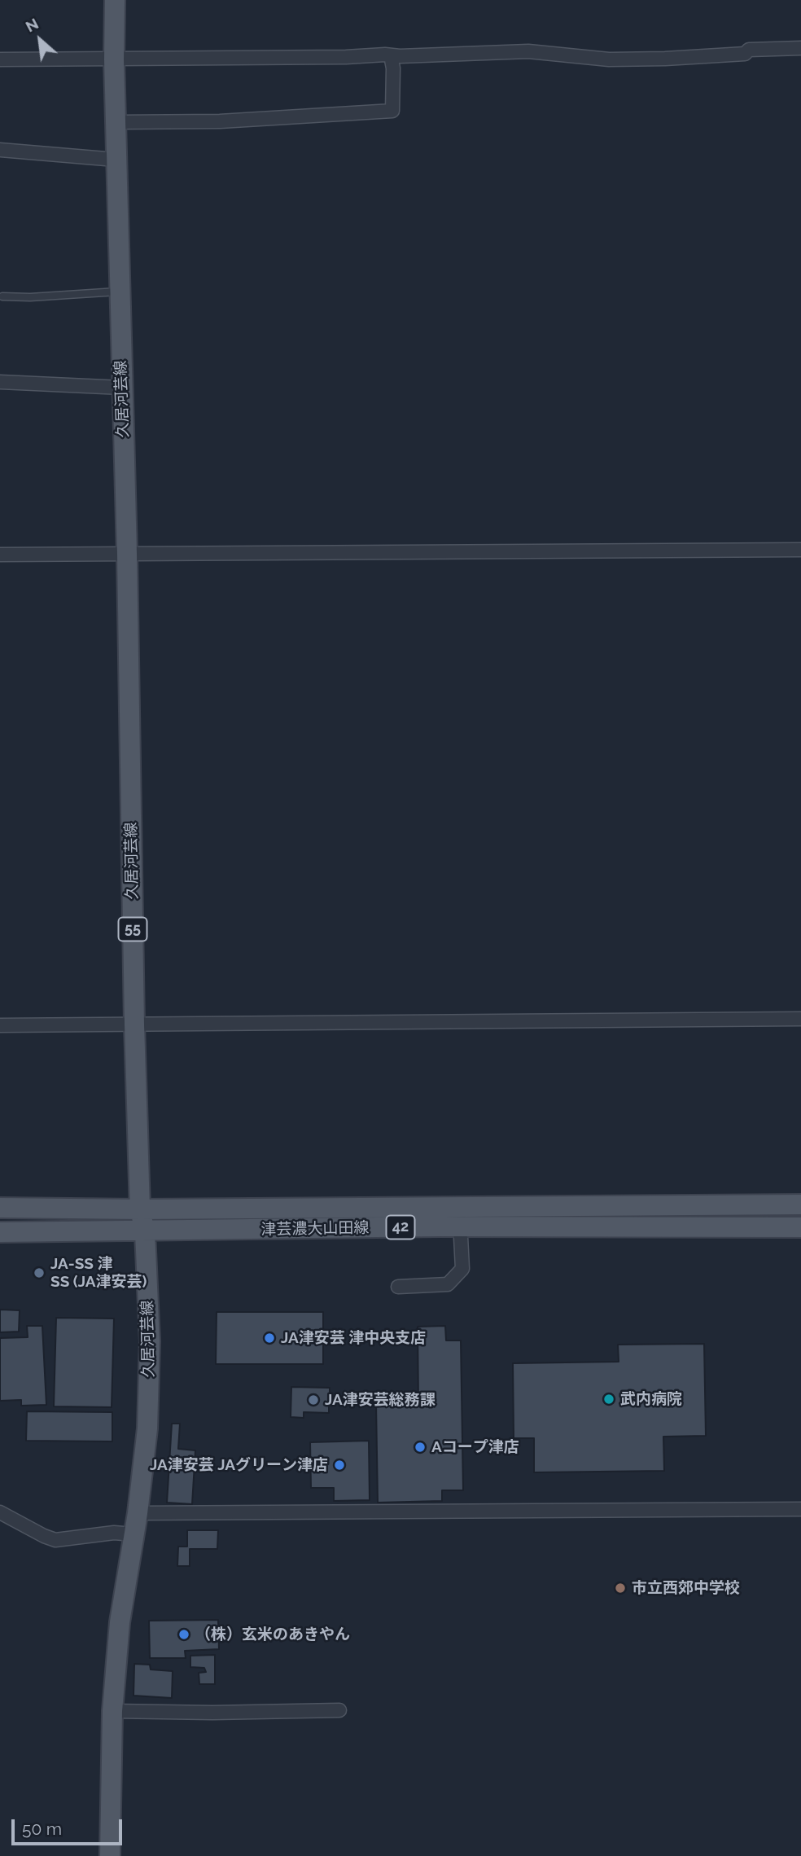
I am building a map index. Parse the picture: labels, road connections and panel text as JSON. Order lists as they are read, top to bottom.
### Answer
{
  "streets": {
    "main road": [
      "久居河芸線",
      "55",
      "42",
      "津芸濃大山田線"
    ]
  },
  "crossings": [
    ["久居河芸線", "津芸濃大山田線"]
  ],
  "places": [
    "JA-SS 津 SS (JA津安芸)",
    "JA津安芸 津中央支店",
    "武内病院",
    "JA津安芸総務課",
    "Aコープ津店",
    "JA津安芸 JAグリーン津店",
    "市立西郊中学校",
    "（株）玄米のあきやん"
  ],
  "scale_bar": "50 m",
  "north": "top left"
}
